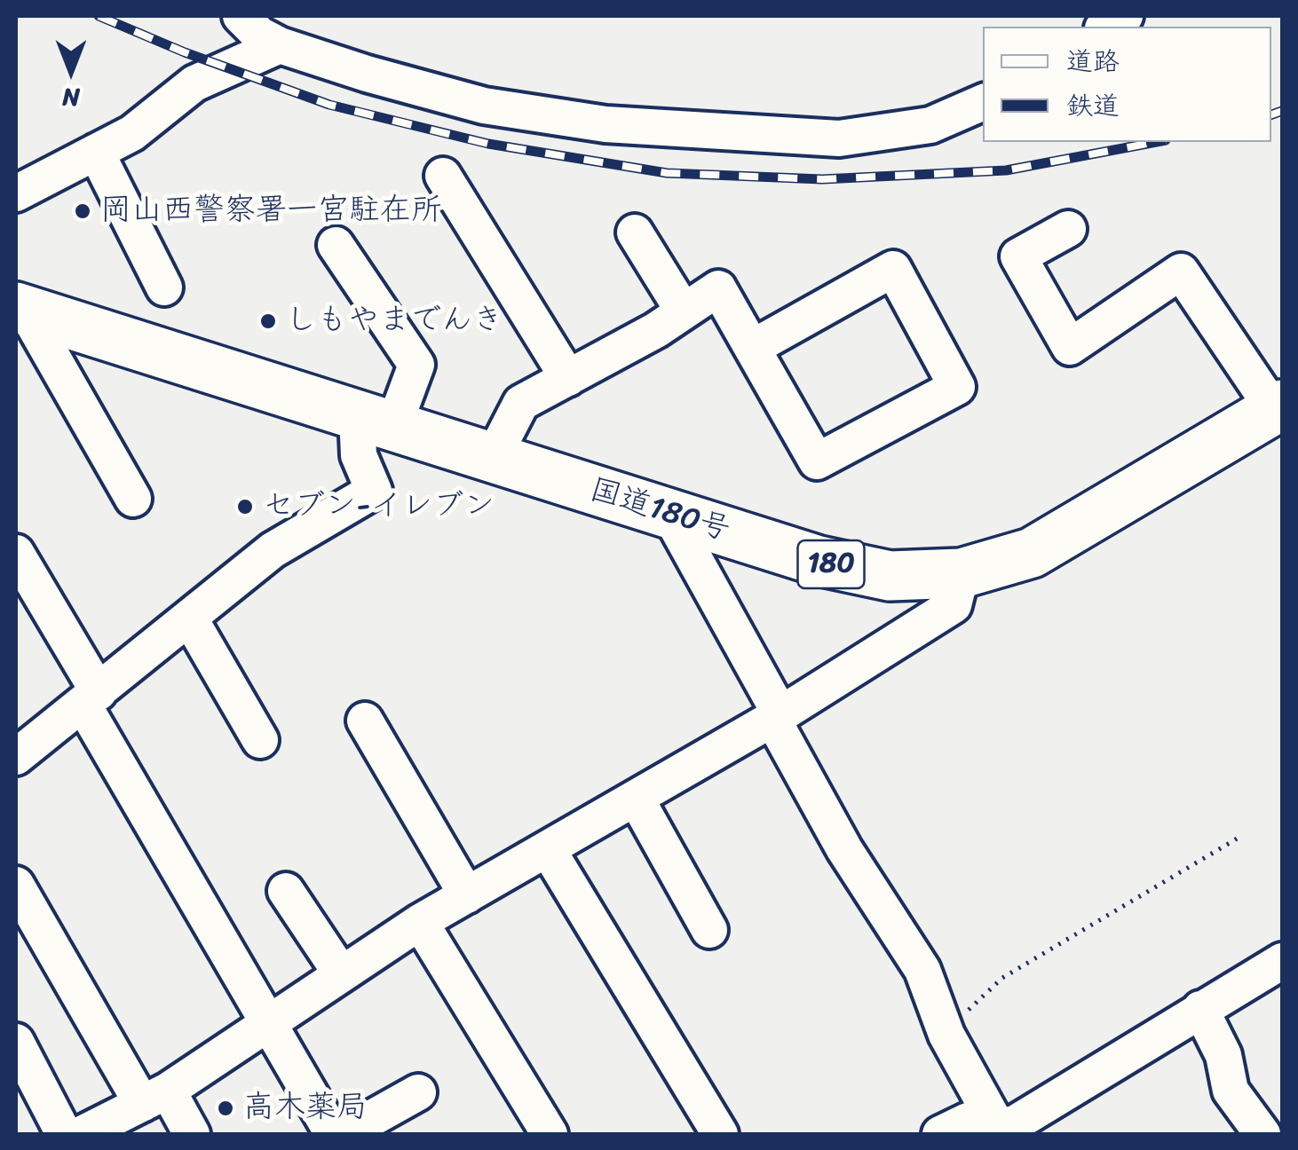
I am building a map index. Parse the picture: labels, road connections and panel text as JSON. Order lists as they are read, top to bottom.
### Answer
{
  "streets": {
    "highway": ["国道180号", "180"]
  },
  "places": [
    "岡山西警察署一宮駐在所",
    "しもやまでんき",
    "セブン-イレブン",
    "高木薬局"
  ],
  "legend": ["道路", "鉄道"],
  "north": "bottom"
}
